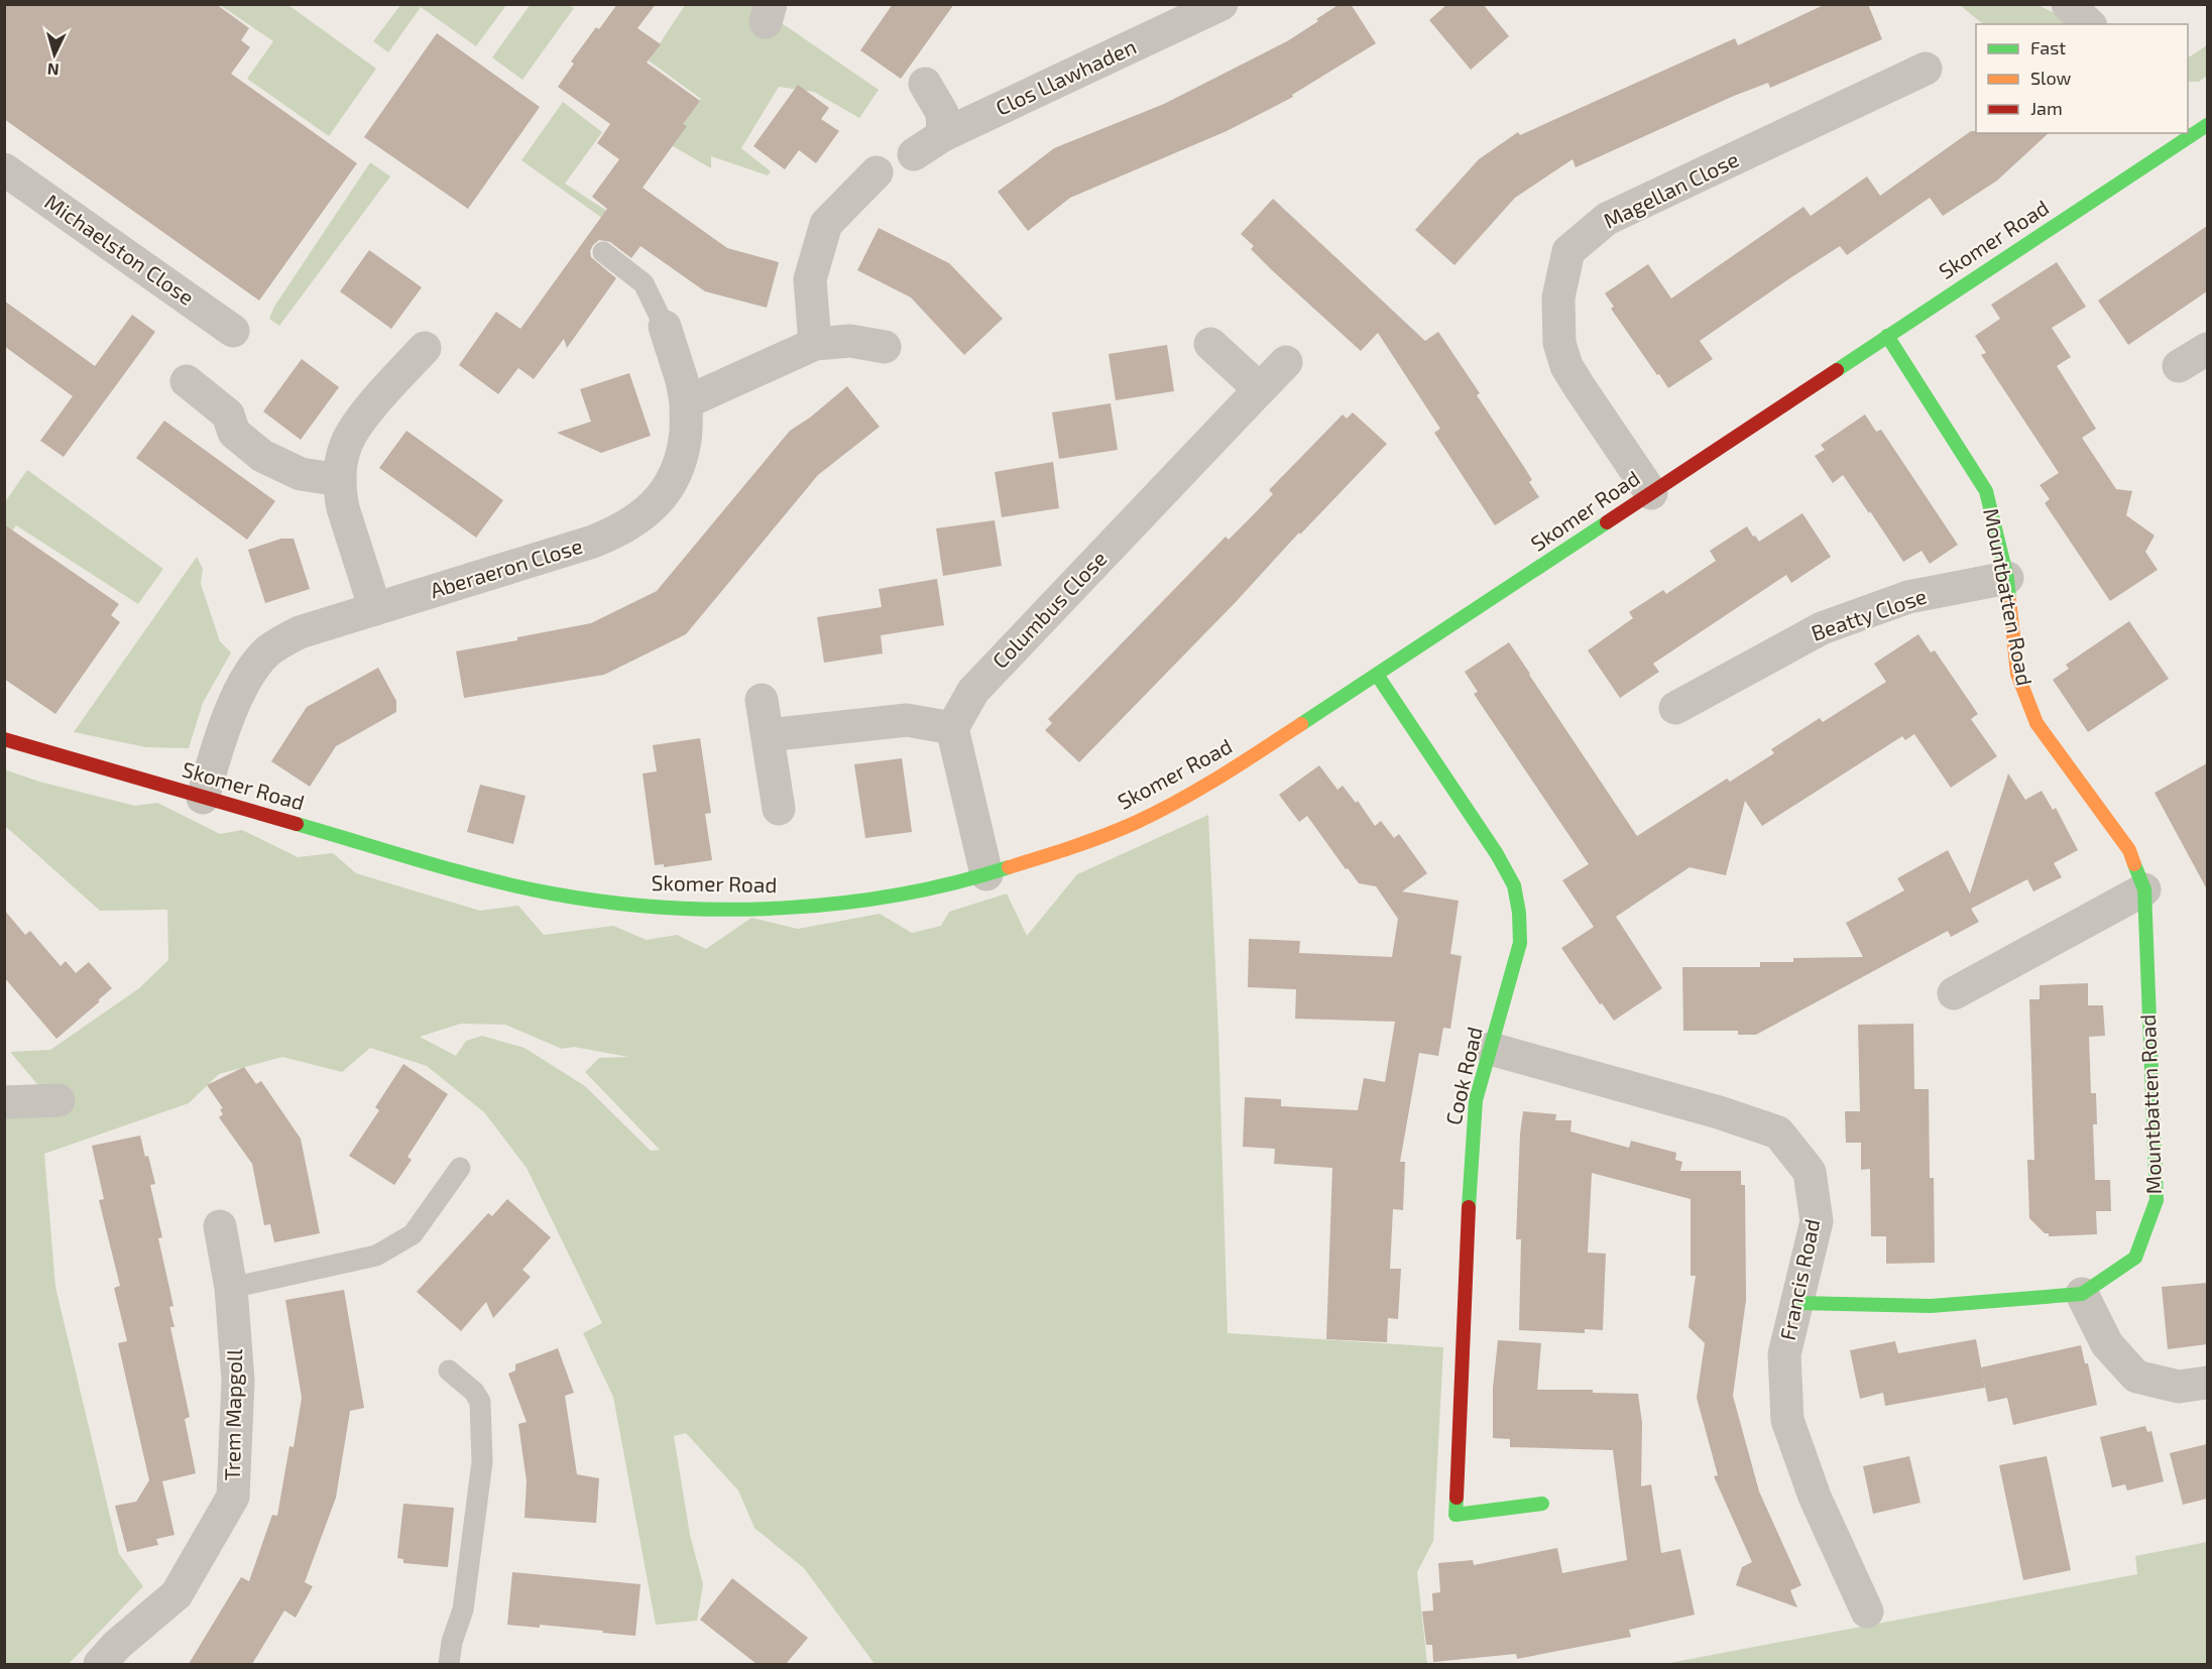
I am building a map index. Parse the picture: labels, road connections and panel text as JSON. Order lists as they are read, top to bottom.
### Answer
{
  "streets": {
    "street": [
      "Clos Llawhaden",
      "Magellan Close",
      "Skomer Road",
      "Michaelston Close",
      "Aberaeron Close",
      "Mountbatten Road",
      "Columbus Close",
      "Beatty Close",
      "Cook Road",
      "Francis Road",
      "Trem Mapgoll"
    ]
  },
  "crossings": [
    ["Magellan Close", "Skomer Road"],
    ["Skomer Road", "Aberaeron Close"],
    ["Skomer Road", "Mountbatten Road"],
    ["Skomer Road", "Cook Road"],
    ["Mountbatten Road", "Beatty Close"],
    ["Cook Road", "Francis Road"]
  ],
  "legend": ["Fast", "Slow", "Jam"],
  "north": "bottom"
}
